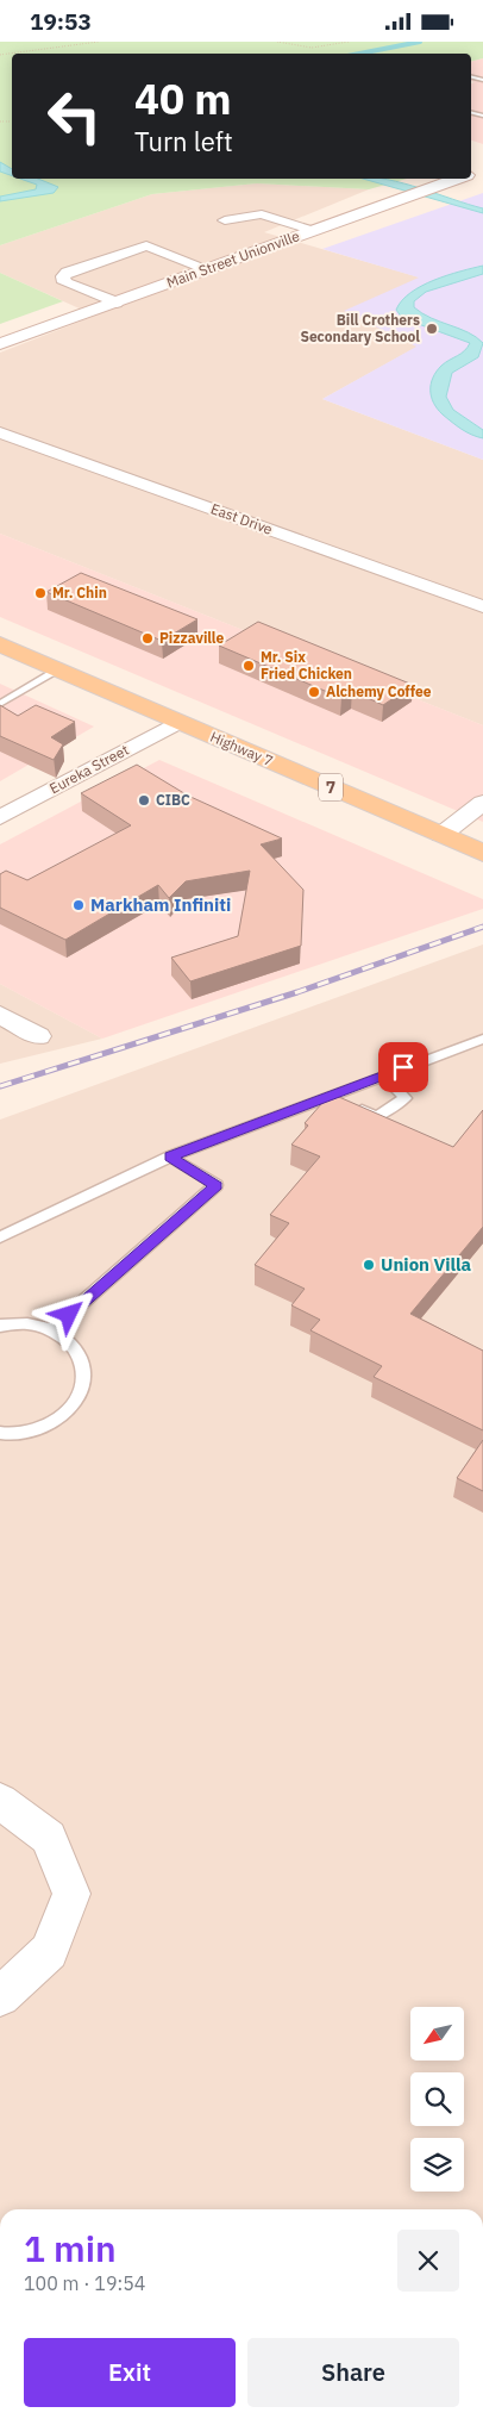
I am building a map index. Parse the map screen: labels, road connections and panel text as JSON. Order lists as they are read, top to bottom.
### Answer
{
  "streets": {
    "main road": ["Main Street Unionville", "Highway 7", "7"],
    "street": ["East Drive", "Eureka Street"]
  },
  "crossings": [
    ["Highway 7", "Eureka Street"]
  ],
  "places": [
    "Bill Crothers Secondary School",
    "Mr. Chin",
    "Pizzaville",
    "Mr. Six Fried Chicken",
    "Alchemy Coffee",
    "CIBC",
    "Markham Infiniti",
    "Union Villa"
  ],
  "north": "bottom left",
  "page": {
    "status": "19:53",
    "turn": ["40 m", "Turn left"],
    "heading": ["1 min", "100 m · 19:54"],
    "buttons": ["Exit", "Share"]
  }
}
